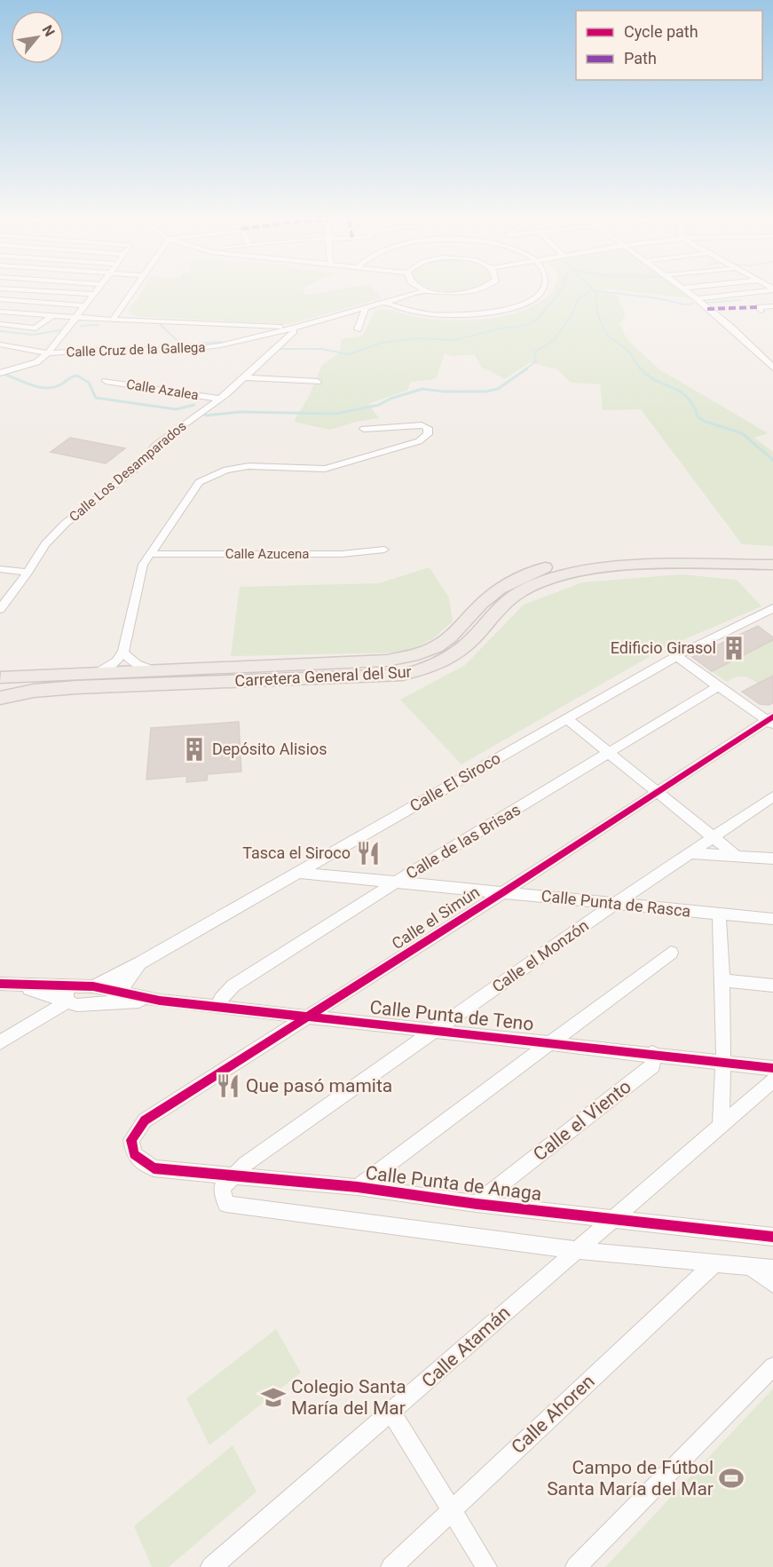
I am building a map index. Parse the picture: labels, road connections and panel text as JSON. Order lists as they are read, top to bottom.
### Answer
{
  "streets": {
    "main road": ["Carretera General del Sur"],
    "street": [
      "Calle Cruz de la Gallega",
      "Calle Azalea",
      "Calle Los Desamparados",
      "Calle Azucena",
      "Calle El Siroco",
      "Calle de las Brisas",
      "Calle Punta de Rasca",
      "Calle el Simún",
      "Calle el Monzón",
      "Calle Punta de Teno",
      "Calle el Viento",
      "Calle Punta de Anaga",
      "Calle Atamán",
      "Calle Ahoren"
    ]
  },
  "crossings": [
    ["Calle Cruz de la Gallega", "Calle Los Desamparados"],
    ["Calle Azalea", "Calle Los Desamparados"],
    ["Calle El Siroco", "Calle Punta de Rasca"],
    ["Calle El Siroco", "Calle Punta de Teno"],
    ["Calle de las Brisas", "Calle Punta de Rasca"],
    ["Calle de las Brisas", "Calle Punta de Teno"],
    ["Calle Punta de Rasca", "Calle el Simún"],
    ["Calle Punta de Rasca", "Calle el Monzón"],
    ["Calle el Simún", "Calle Punta de Teno"],
    ["Calle el Simún", "Calle Punta de Anaga"],
    ["Calle el Monzón", "Calle Punta de Teno"],
    ["Calle el Monzón", "Calle Punta de Anaga"],
    ["Calle Punta de Teno", "Calle el Viento"],
    ["Calle el Viento", "Calle Punta de Anaga"],
    ["Calle Punta de Anaga", "Calle Atamán"]
  ],
  "places": {
    "building": ["Edificio Girasol", "Depósito Alisios"],
    "restaurant": ["Tasca el Siroco", "Que pasó mamita"],
    "school or university": ["Colegio Santa María del Mar"],
    "sports": ["Campo de Fútbol Santa María del Mar"]
  },
  "legend": ["Cycle path", "Path"],
  "north": "top right"
}
